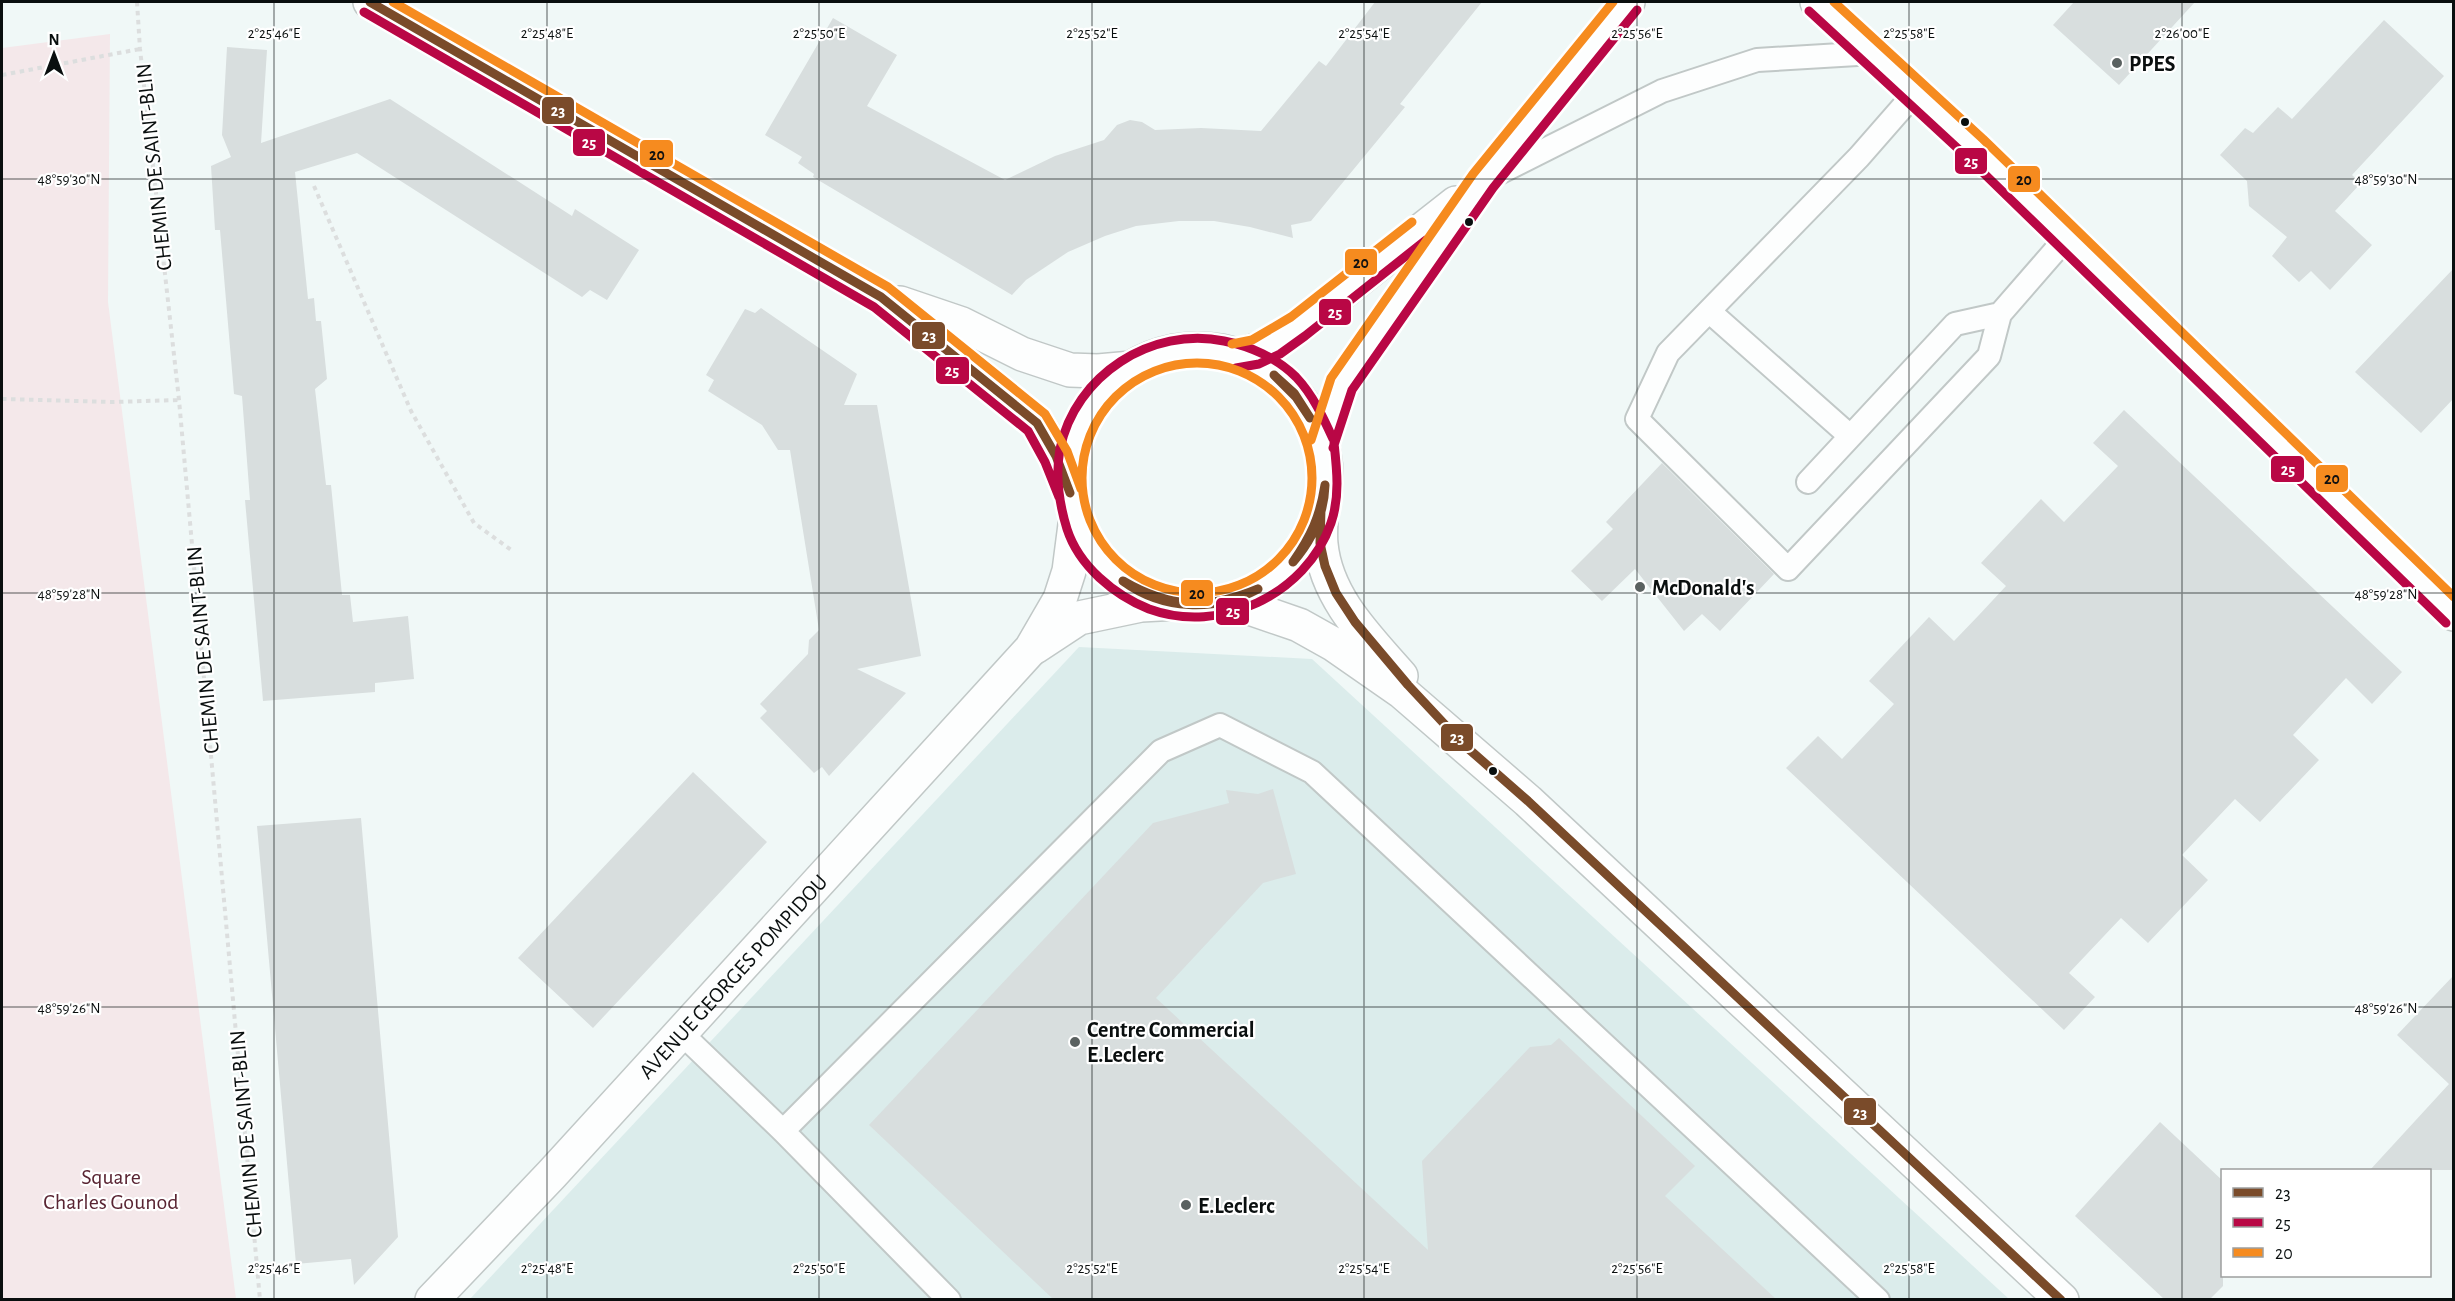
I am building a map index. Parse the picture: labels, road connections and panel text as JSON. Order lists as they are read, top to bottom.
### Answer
{
  "streets": {
    "main road": ["AVENUE GEORGES POMPIDOU"],
    "path": ["CHEMIN DE SAINT-BLIN"]
  },
  "parks": ["Square Charles Gounod"],
  "places": [
    "PPES",
    "McDonald's",
    "Centre Commercial E.Leclerc",
    "E.Leclerc"
  ],
  "lines": ["transit line 23", "transit line 20", "transit line 25"],
  "legend": ["23", "25", "20"],
  "north": "top",
  "coordinates": [
    "2°25'46\"E",
    "2°25'48\"E",
    "2°25'50\"E",
    "2°25'52\"E",
    "2°25'54\"E",
    "2°25'56\"E",
    "2°25'58\"E",
    "2°26'00\"E",
    "48°59'30\"N",
    "48°59'28\"N",
    "48°59'26\"N"
  ]
}
